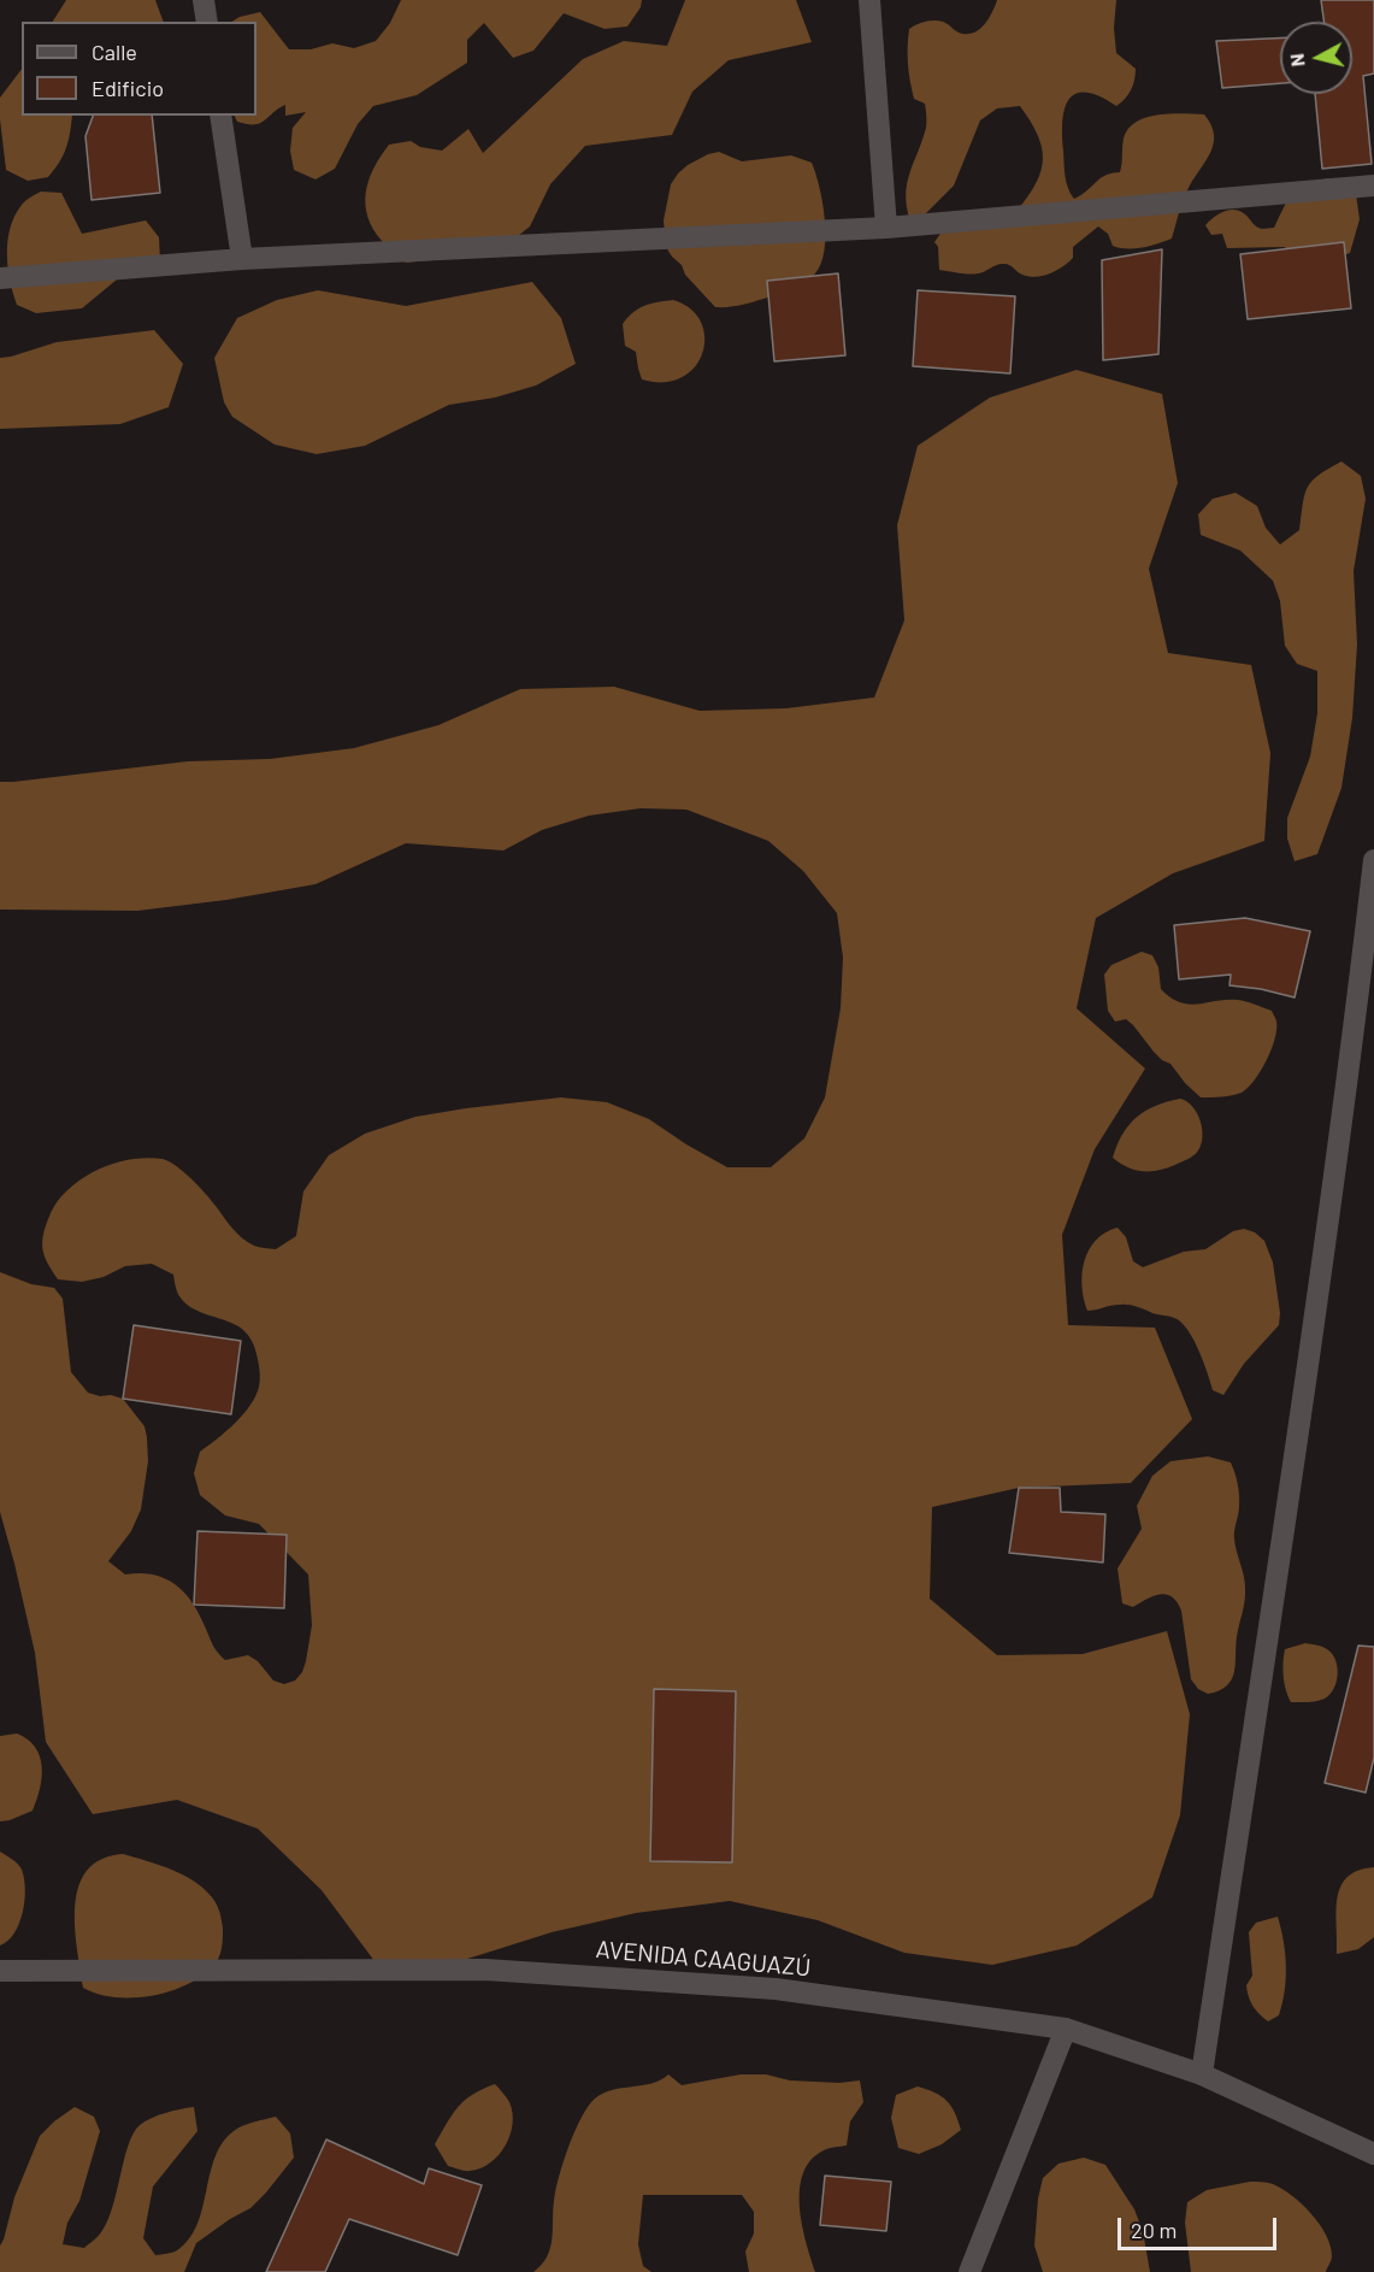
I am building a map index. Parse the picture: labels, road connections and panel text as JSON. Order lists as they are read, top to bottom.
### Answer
{
  "streets": {
    "street": ["AVENIDA CAAGUAZÚ"]
  },
  "legend": ["Calle", "Edificio"],
  "scale_bar": "20 m",
  "north": "left"
}
